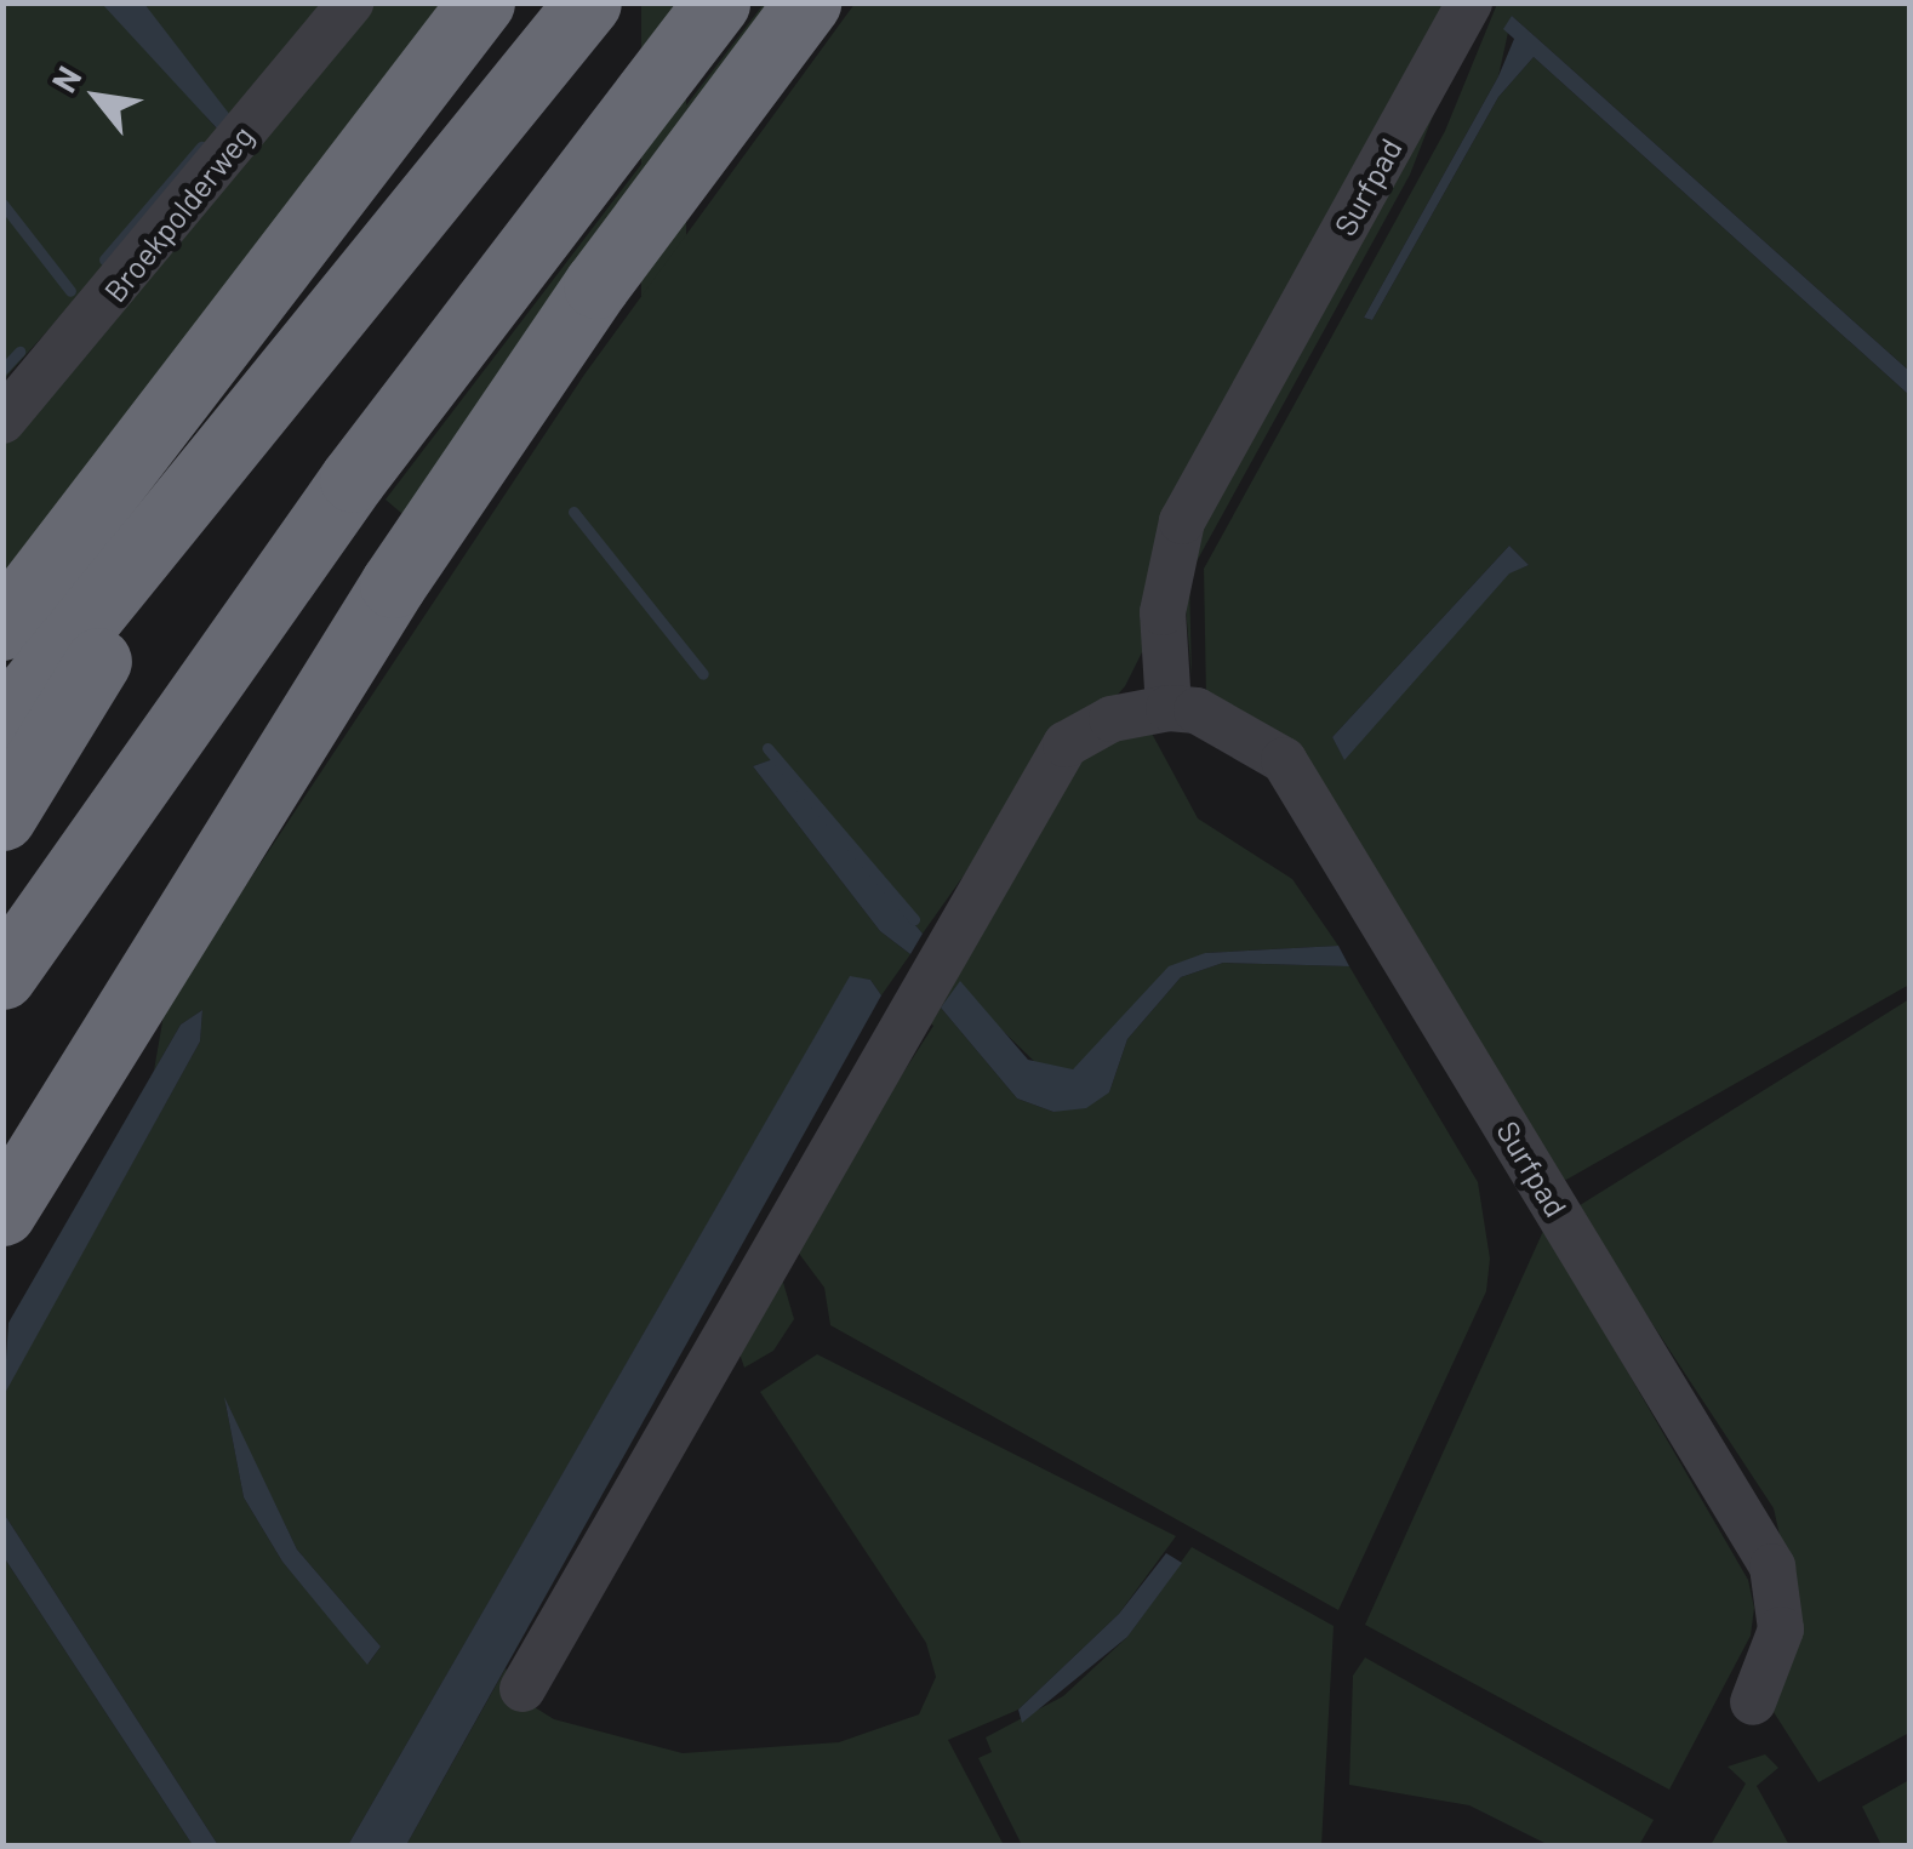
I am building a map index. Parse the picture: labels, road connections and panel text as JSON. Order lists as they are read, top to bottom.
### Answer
{
  "streets": {
    "street": ["Surfpad", "Broekpolderweg"]
  },
  "north": "top left"
}
